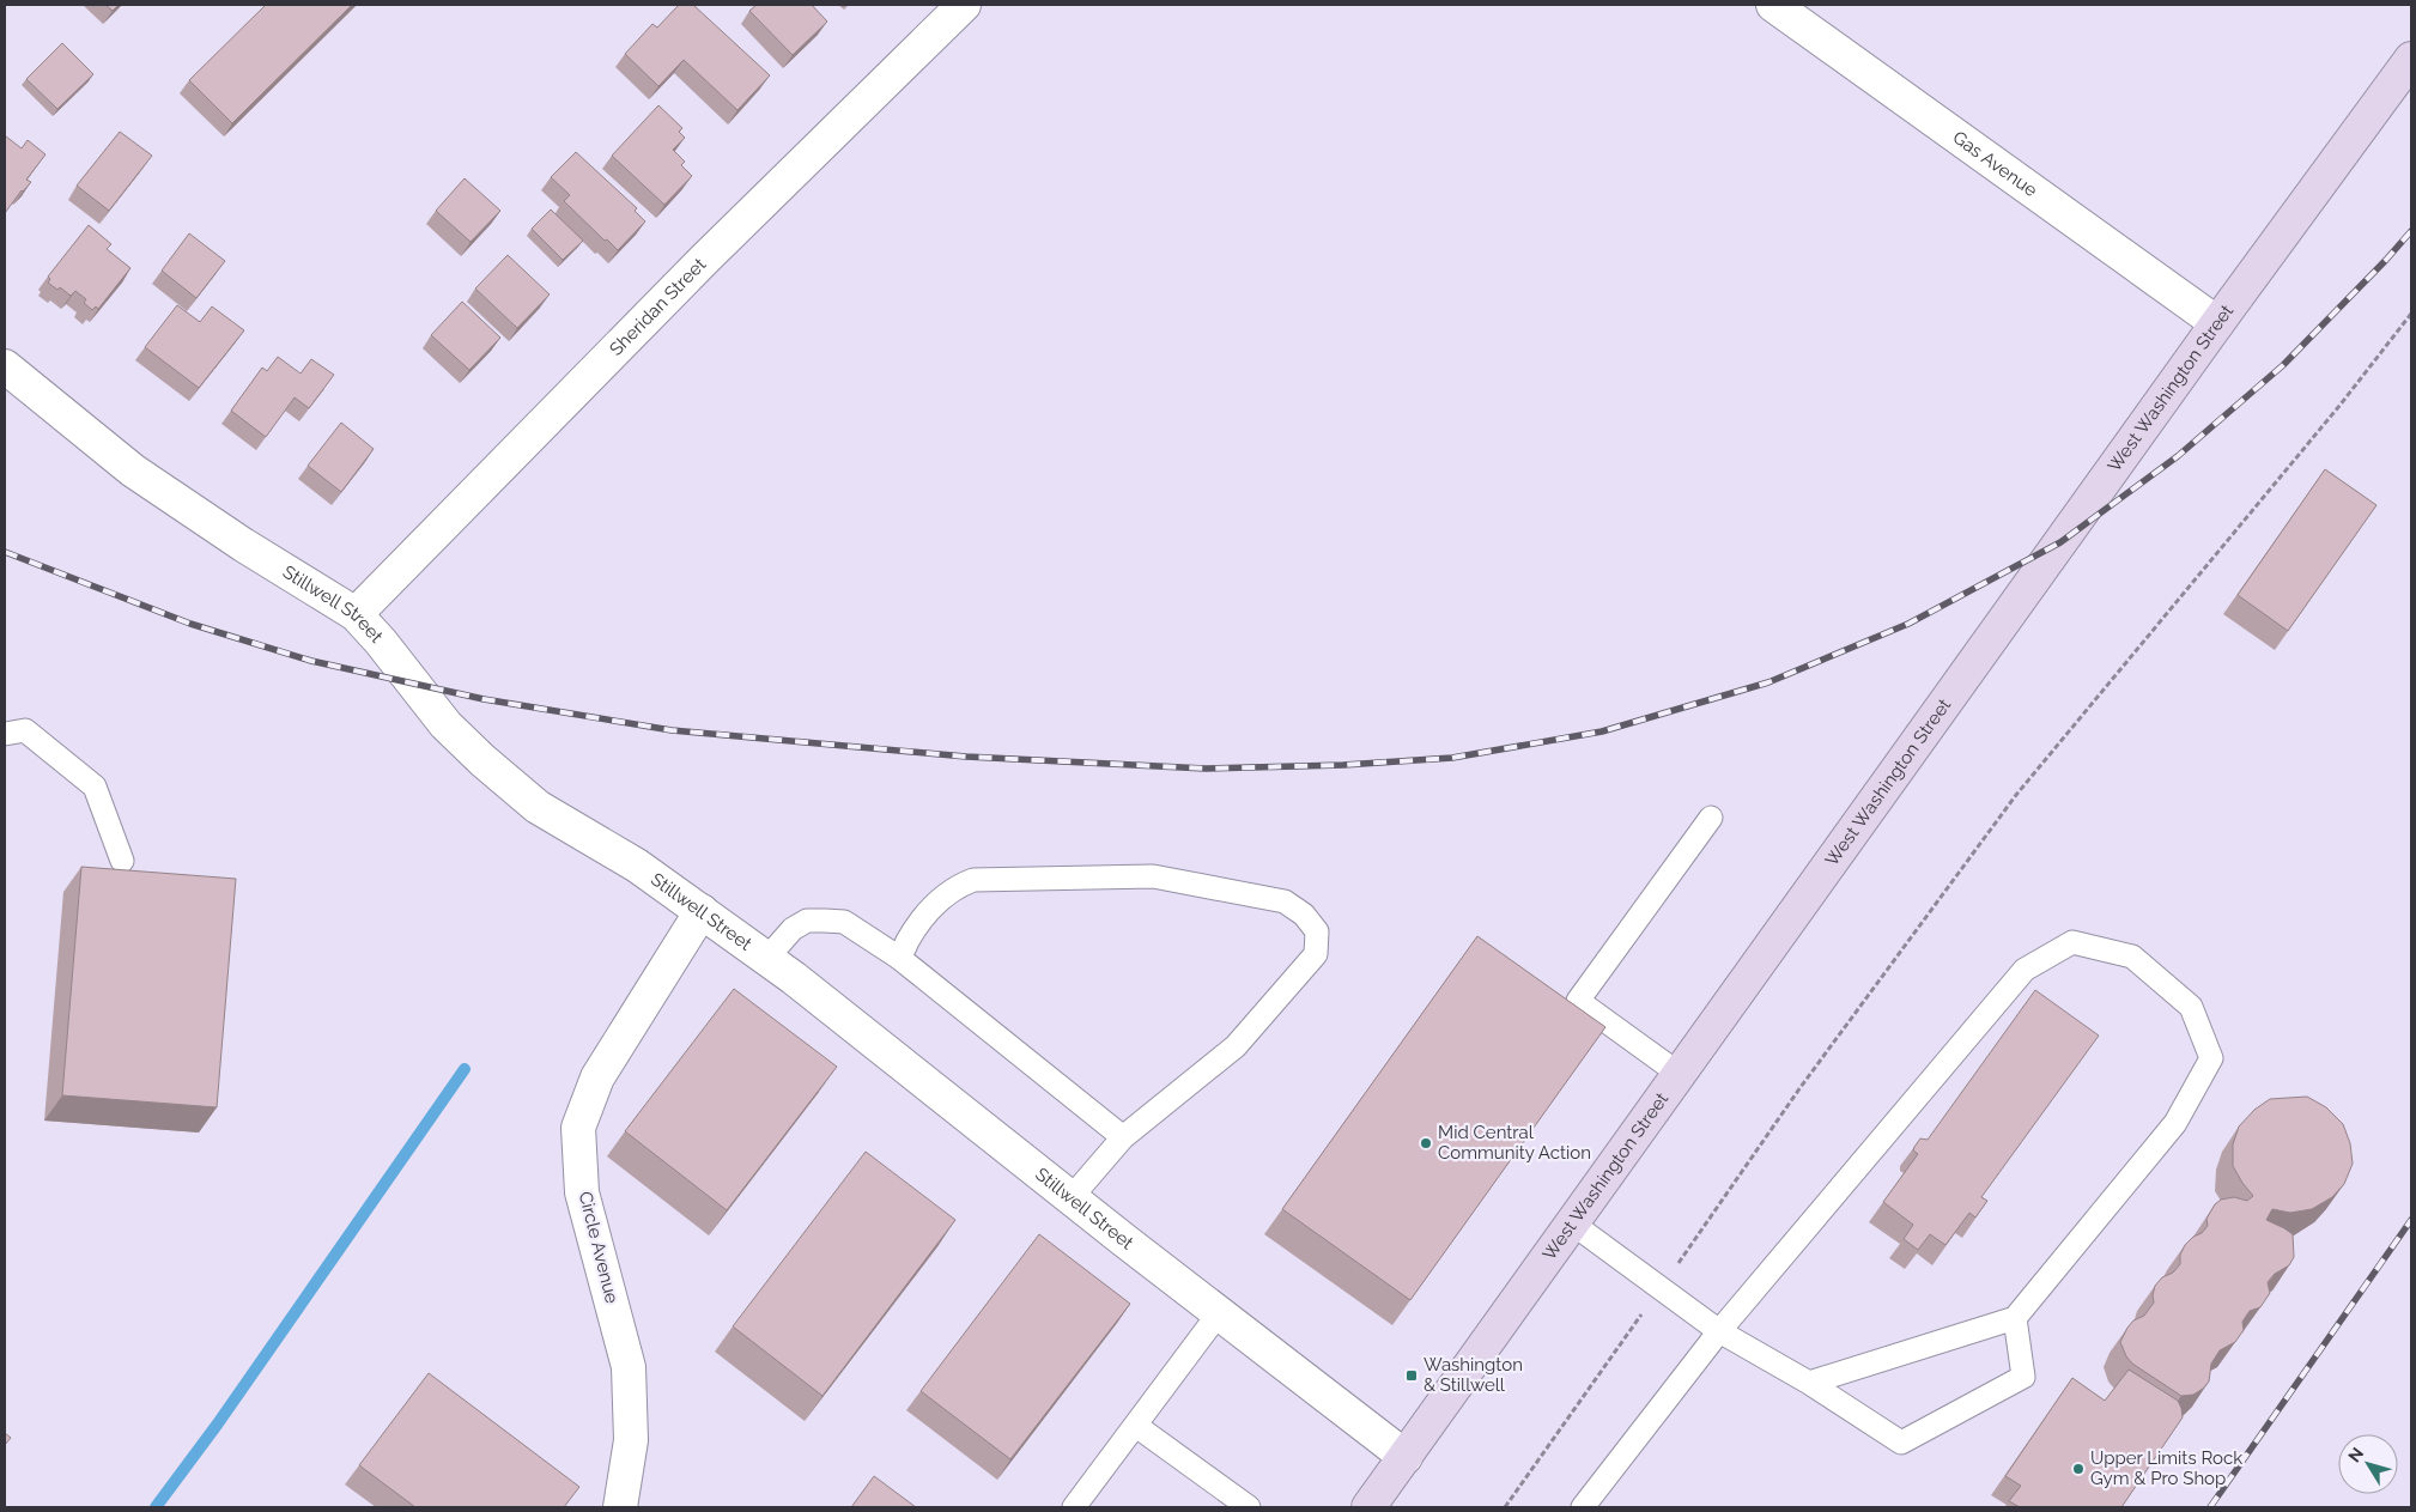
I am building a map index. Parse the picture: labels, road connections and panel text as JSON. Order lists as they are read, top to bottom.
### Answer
{
  "streets": {
    "main road": ["West Washington Street"],
    "street": [
      "Gas Avenue",
      "Sheridan Street",
      "Stillwell Street",
      "Circle Avenue"
    ]
  },
  "crossings": [
    ["Gas Avenue", "West Washington Street"],
    ["Sheridan Street", "Stillwell Street"],
    ["West Washington Street", "Stillwell Street"],
    ["Stillwell Street", "Circle Avenue"]
  ],
  "places": {
    "other": ["Mid Central Community Action", "Upper Limits Rock Gym & Pro Shop"],
    "transit": ["Washington & Stillwell"]
  },
  "north": "top left"
}
